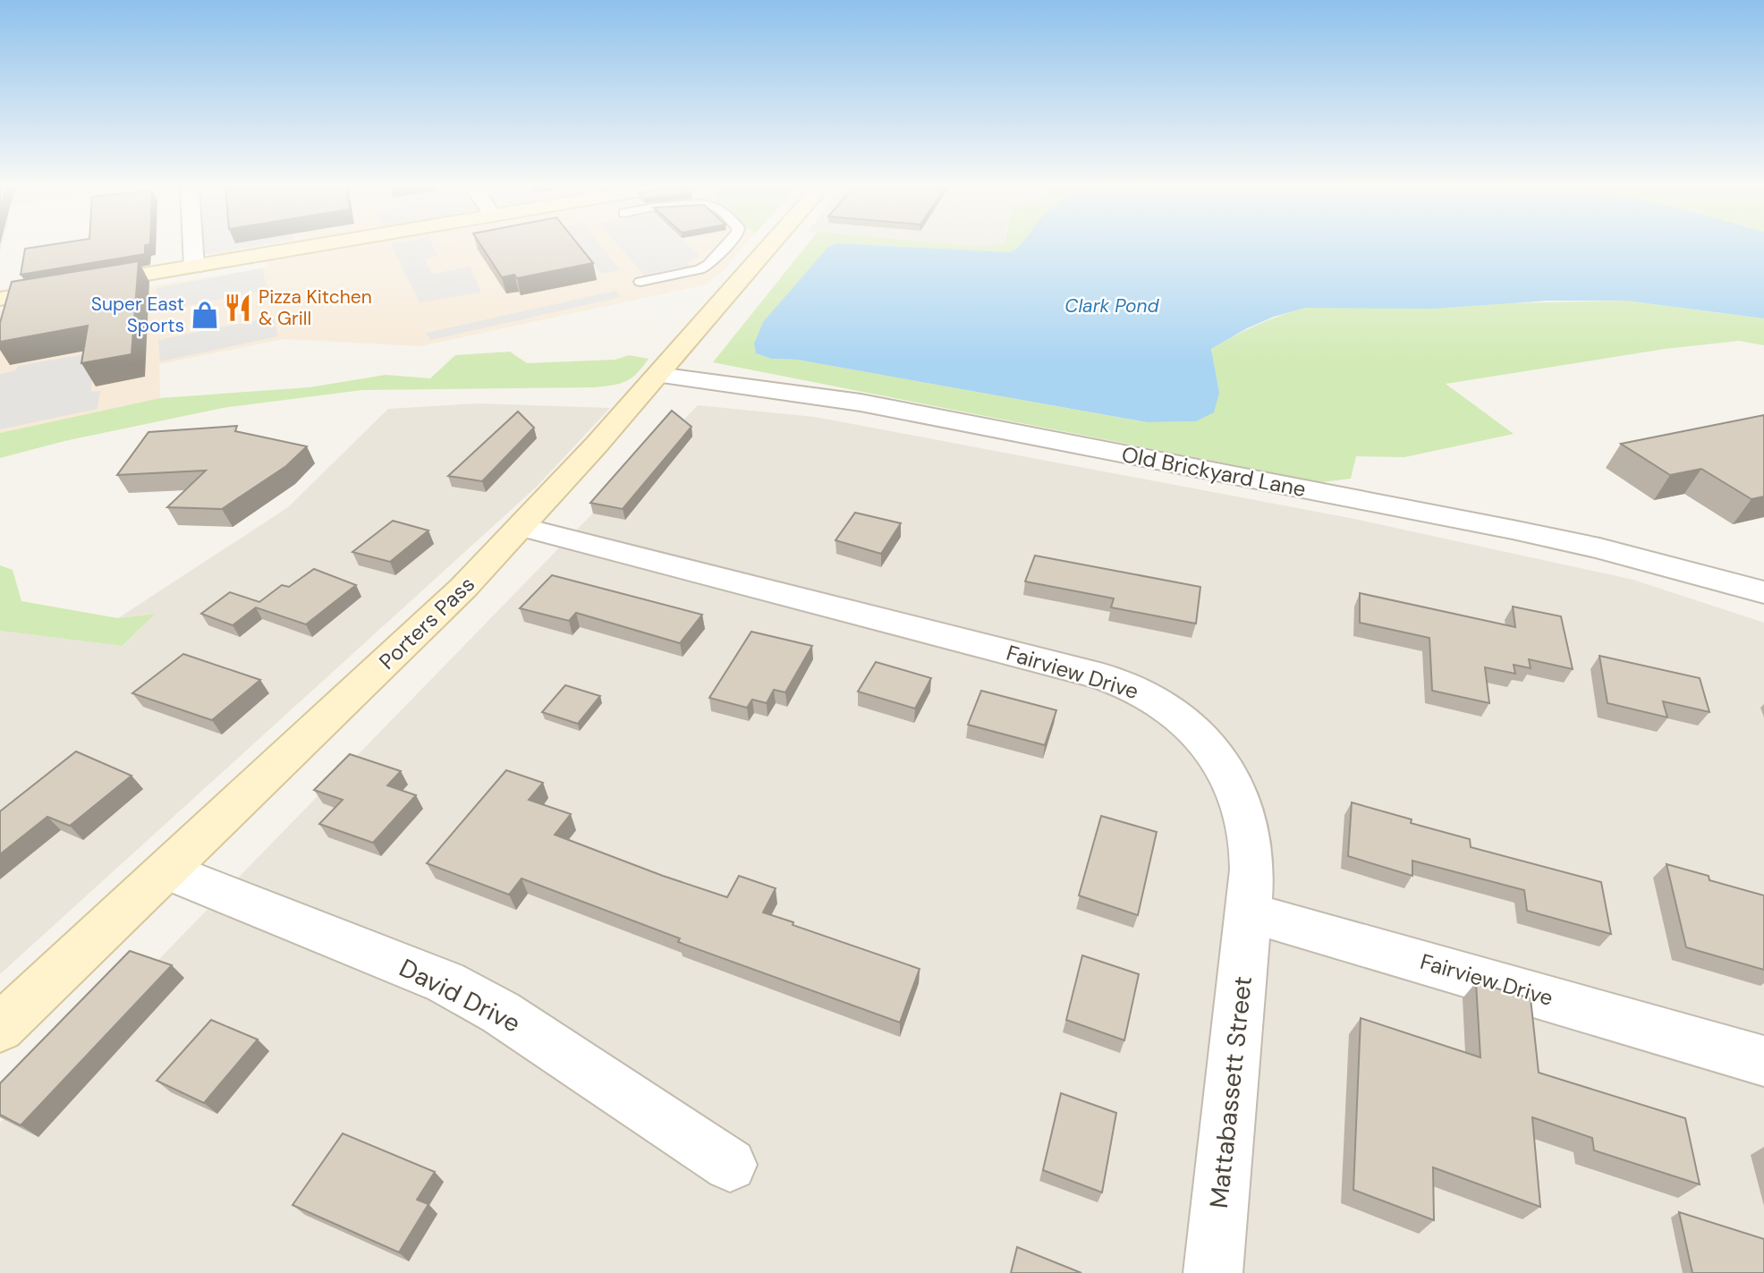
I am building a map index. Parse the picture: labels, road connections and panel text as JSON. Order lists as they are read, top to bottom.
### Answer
{
  "streets": {
    "street": [
      "Old Brickyard Lane",
      "Porters Pass",
      "Fairview Drive",
      "David Drive",
      "Mattabassett Street"
    ]
  },
  "crossings": [
    ["Old Brickyard Lane", "Porters Pass"],
    ["Porters Pass", "Fairview Drive"],
    ["Porters Pass", "David Drive"],
    ["Fairview Drive", "Mattabassett Street"]
  ],
  "water": ["Clark Pond"],
  "places": {
    "restaurant": ["Pizza Kitchen & Grill"],
    "shop": ["Super East Sports"]
  }
}
